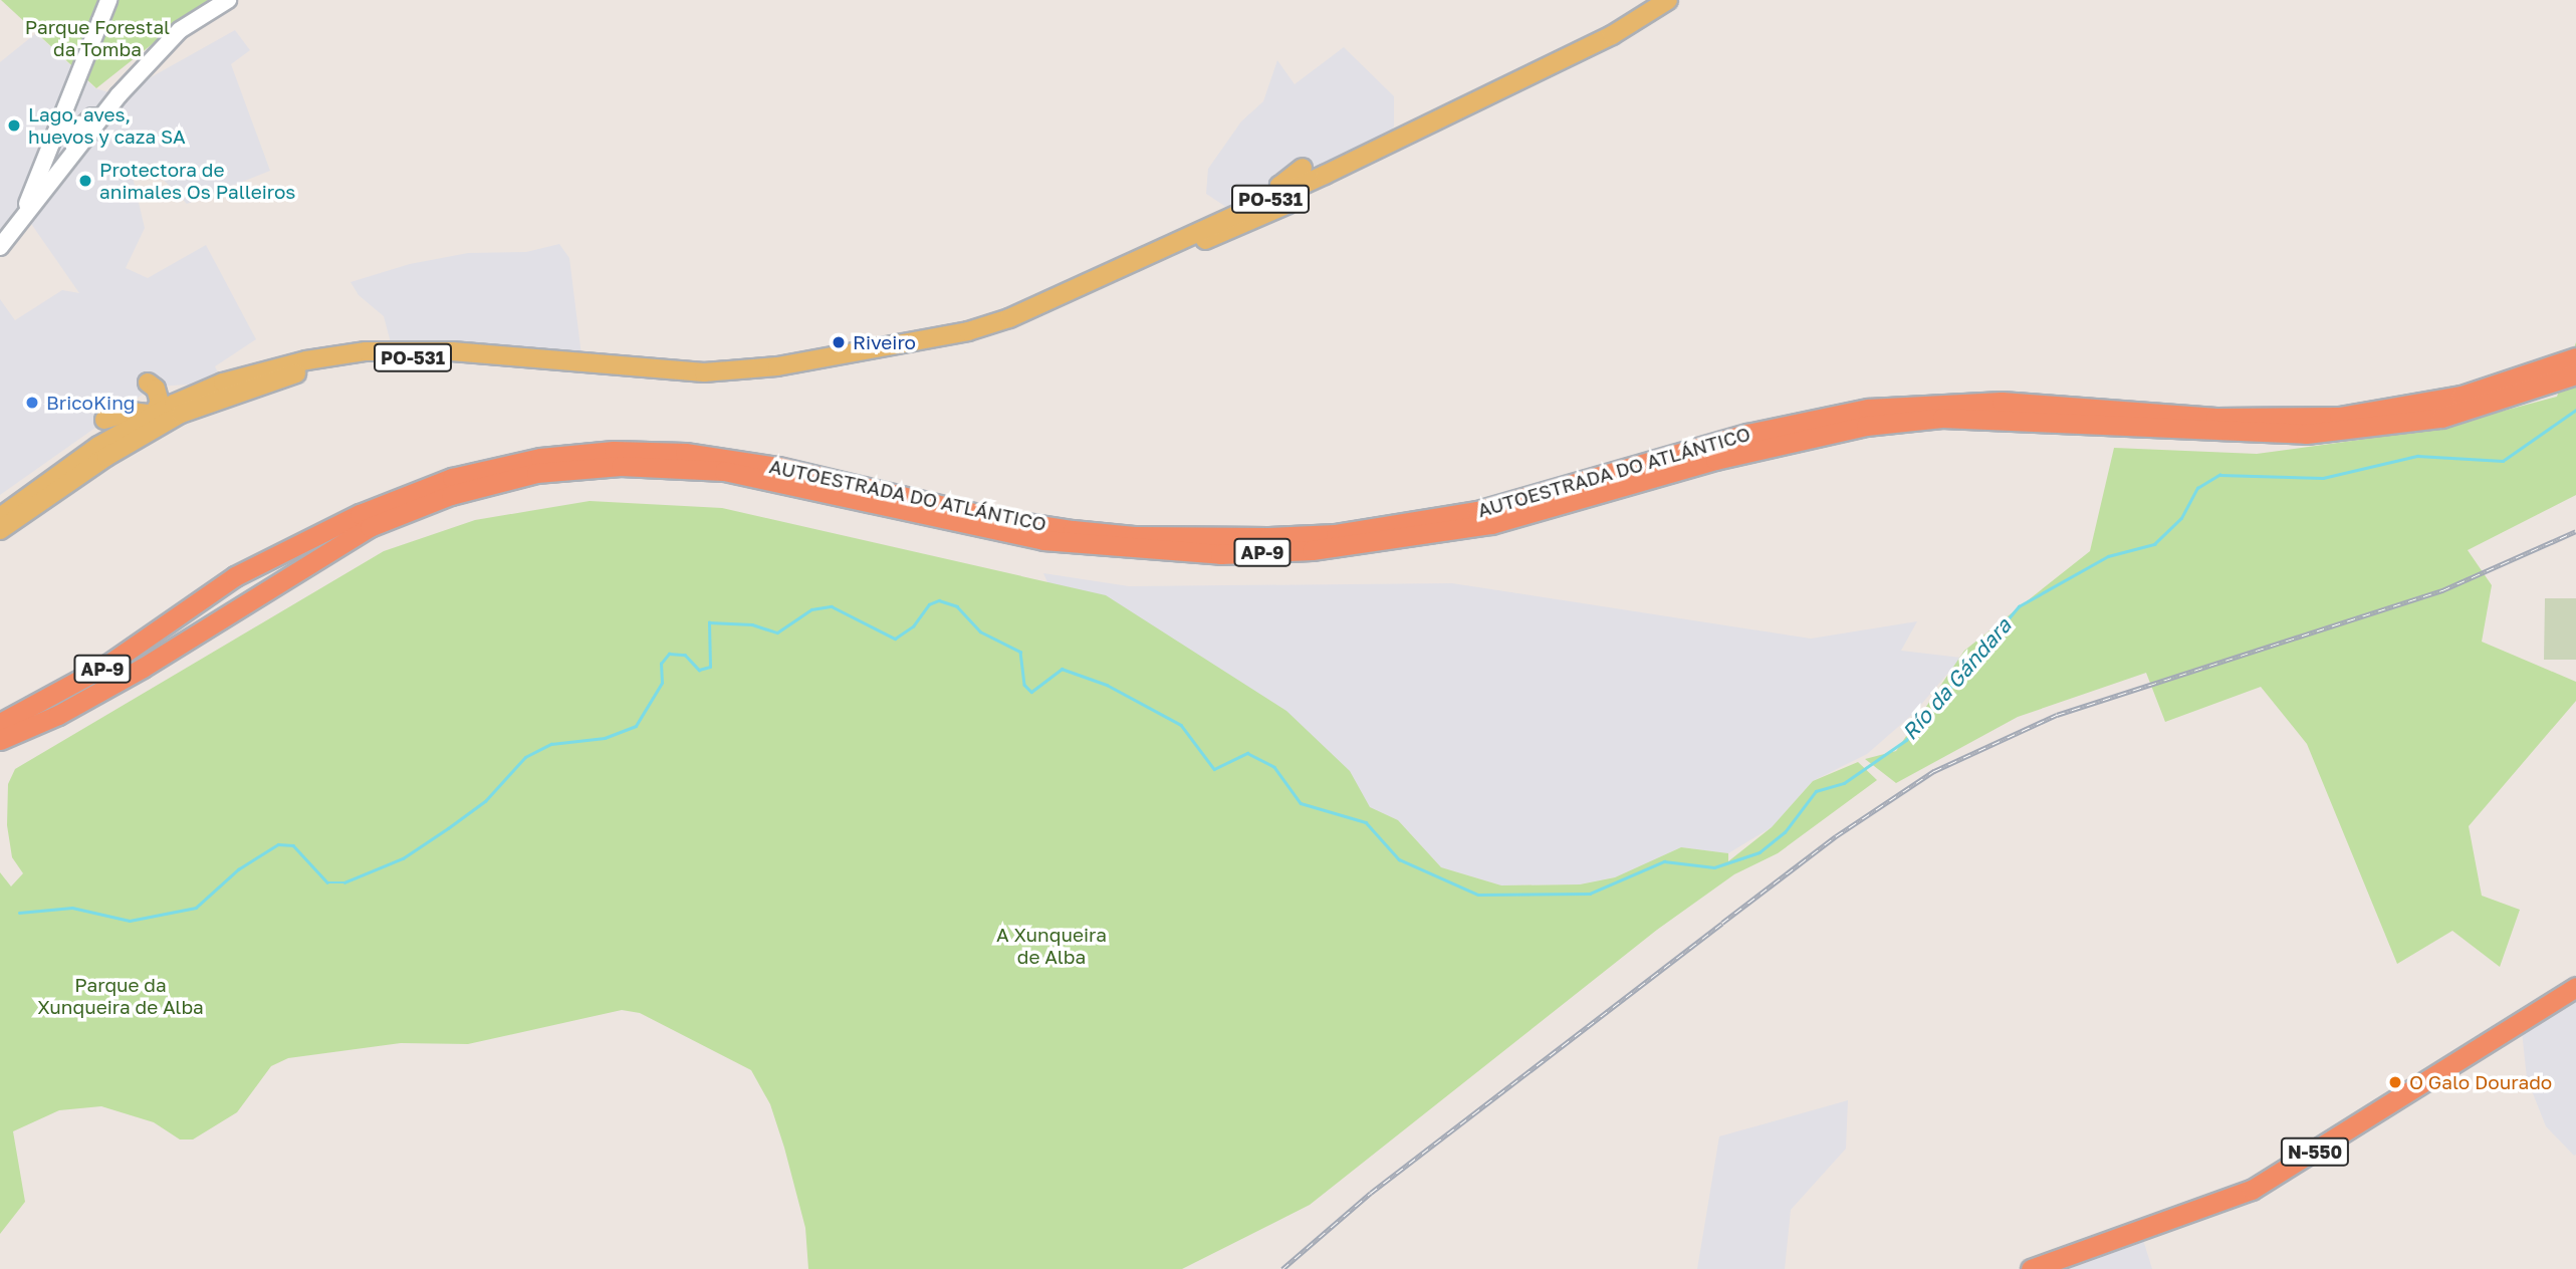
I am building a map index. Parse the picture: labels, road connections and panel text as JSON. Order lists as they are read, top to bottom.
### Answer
{
  "streets": {
    "highway": ["AUTOESTRADA DO ATLÁNTICO", "AP-9", "N-550"],
    "main road": ["PO-531"]
  },
  "water": ["Río da Gándara"],
  "parks": ["Parque Forestal da Tomba", "A Xunqueira de Alba", "Parque da Xunqueira de Alba"],
  "places": [
    "Lago, aves, huevos y caza SA",
    "Protectora de animales Os Palleiros",
    "Riveiro",
    "BricoKing",
    "O Galo Dourado"
  ]
}
